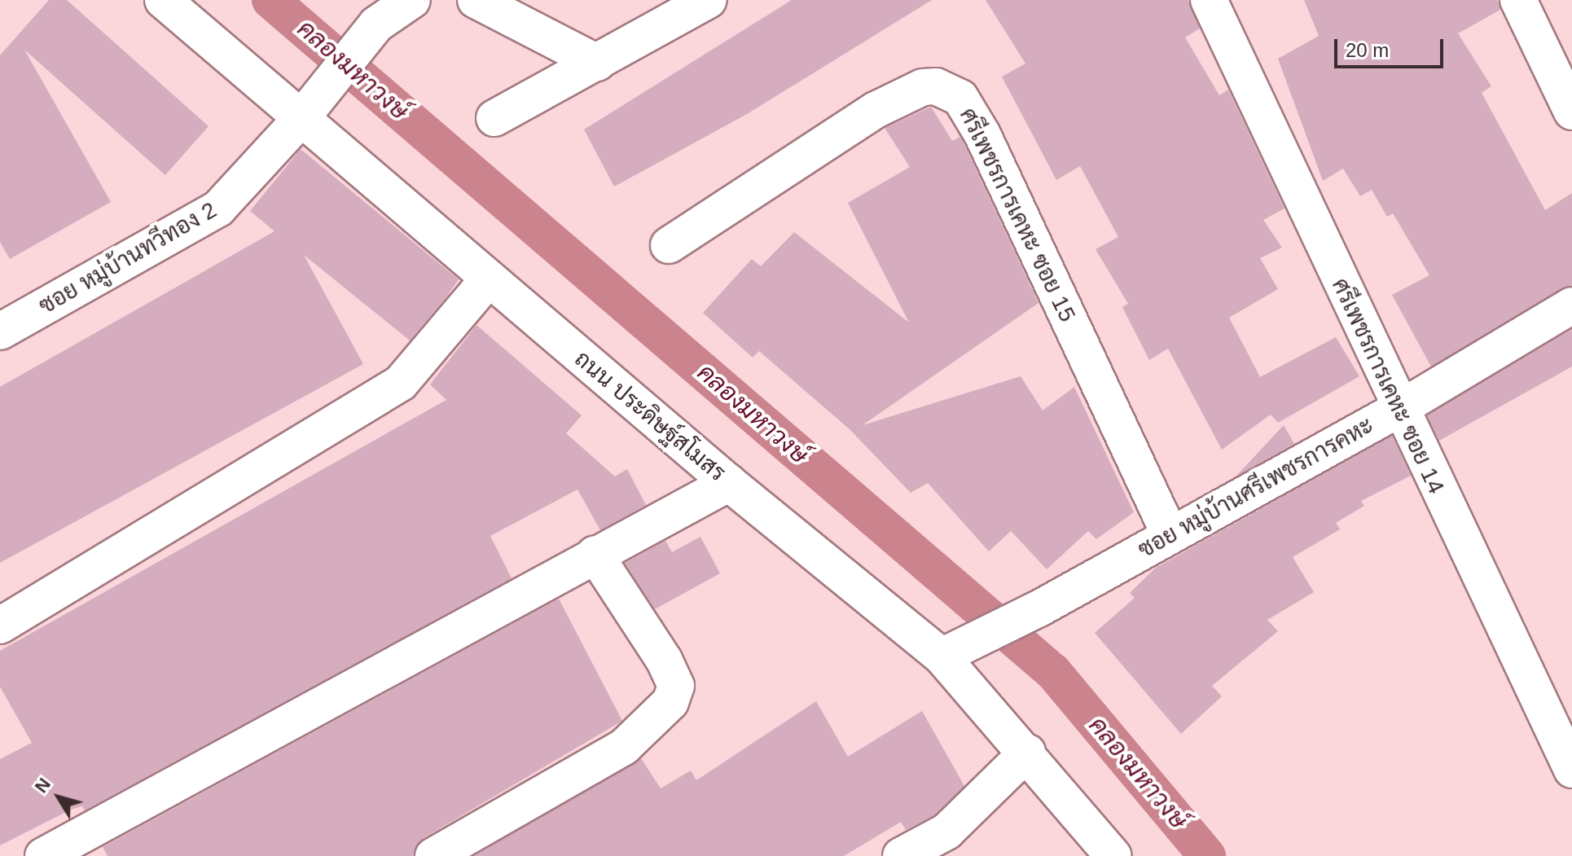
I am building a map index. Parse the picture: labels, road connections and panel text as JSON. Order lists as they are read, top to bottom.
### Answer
{
  "streets": {
    "street": [
      "ศรีเพชรการเคหะ ซอย 15",
      "ซอย หมู่บ้านทวีทอง 2",
      "ศรีเพชรการเคหะ ซอย 14",
      "ถนน ประดิษฐ์สโมสร",
      "ซอย หมู่บ้านศรีเพชรการคหะ"
    ]
  },
  "crossings": [
    ["ศรีเพชรการเคหะ ซอย 15", "ซอย หมู่บ้านศรีเพชรการคหะ"],
    ["ซอย หมู่บ้านทวีทอง 2", "ถนน ประดิษฐ์สโมสร"],
    ["ศรีเพชรการเคหะ ซอย 14", "ซอย หมู่บ้านศรีเพชรการคหะ"],
    ["ถนน ประดิษฐ์สโมสร", "ซอย หมู่บ้านศรีเพชรการคหะ"]
  ],
  "water": ["คลองมหาวงษ์"],
  "scale_bar": "20 m",
  "north": "top left"
}
